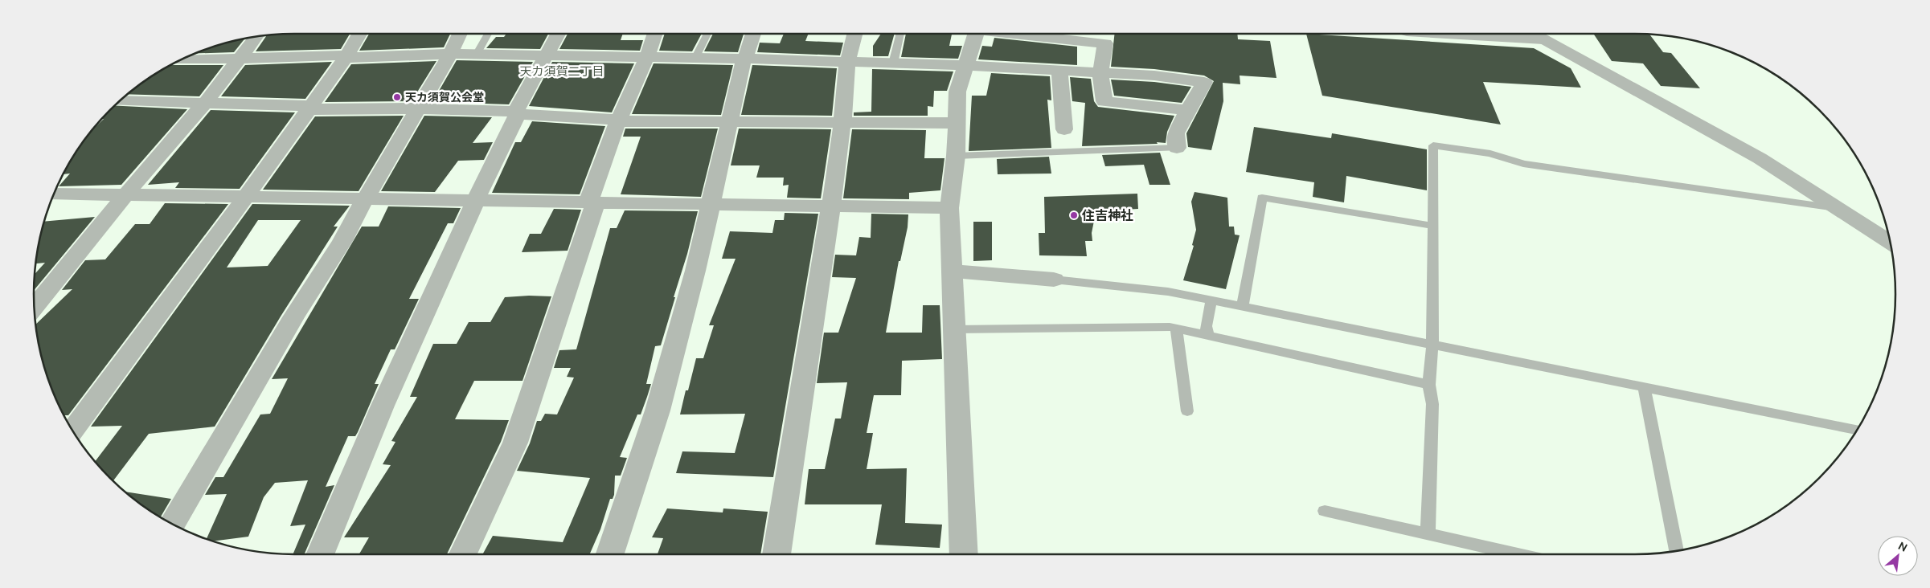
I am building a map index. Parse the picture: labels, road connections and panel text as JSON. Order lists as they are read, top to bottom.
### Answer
{
  "districts": ["天カ須賀二丁目"],
  "places": ["天カ須賀公会堂", "住吉神社"],
  "north": "top right"
}
